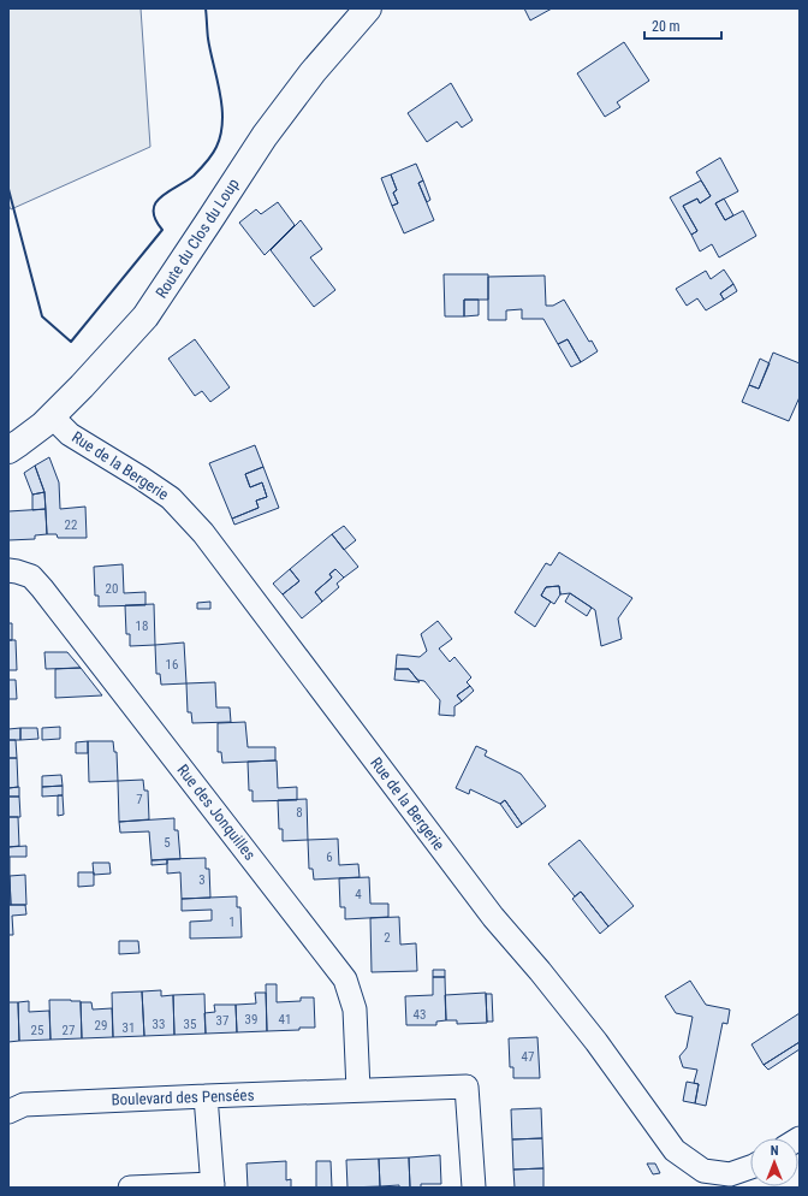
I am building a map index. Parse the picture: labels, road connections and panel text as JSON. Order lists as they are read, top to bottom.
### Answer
{
  "streets": {
    "street": [
      "Route du Clos du Loup",
      "Rue de la Bergerie",
      "Rue des Jonquilles",
      "Boulevard des Pensées"
    ]
  },
  "crossings": [
    ["Route du Clos du Loup", "Rue de la Bergerie"],
    ["Rue des Jonquilles", "Boulevard des Pensées"]
  ],
  "house_numbers": [
    "22",
    "20",
    "18",
    "16",
    "7",
    "8",
    "5",
    "6",
    "3",
    "4",
    "1",
    "2",
    "43",
    "39",
    "41",
    "37",
    "33",
    "35",
    "29",
    "31",
    "25",
    "27",
    "47"
  ],
  "scale_bar": "20 m",
  "north": "top"
}
